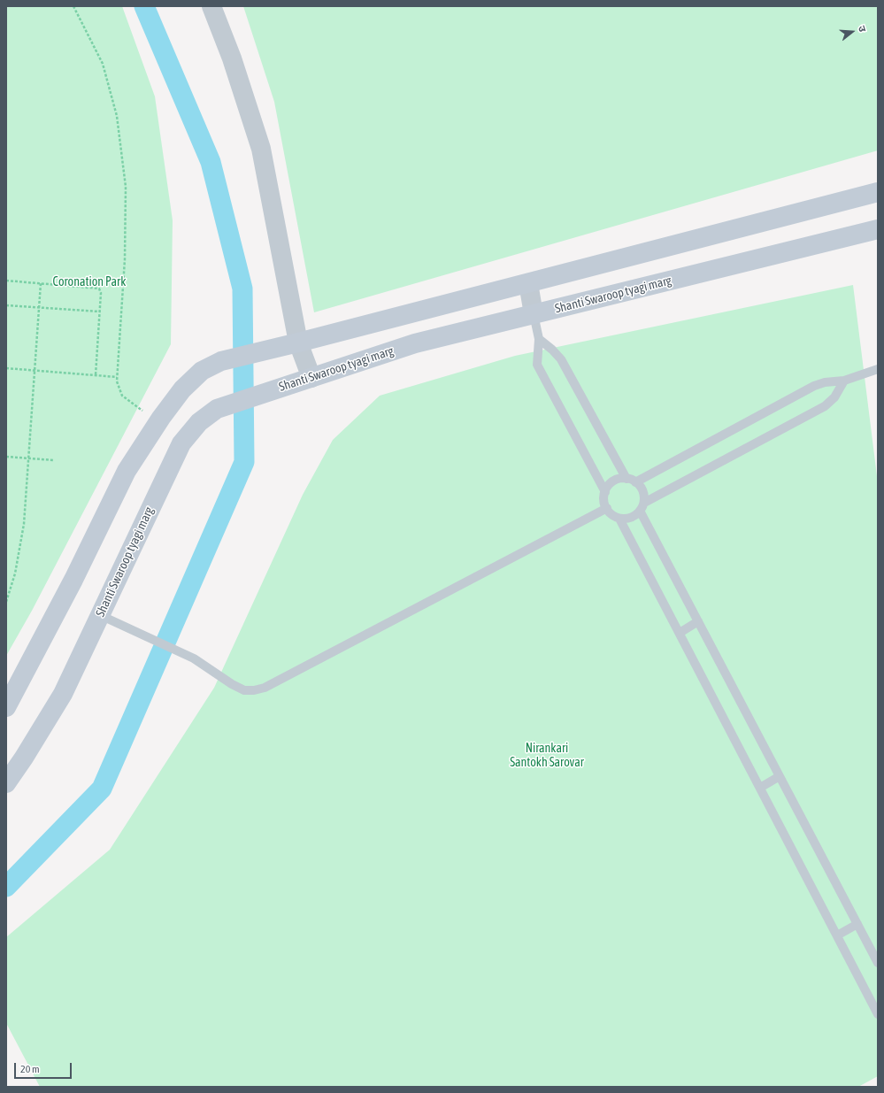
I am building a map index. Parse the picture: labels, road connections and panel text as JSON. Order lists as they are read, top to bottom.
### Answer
{
  "streets": {
    "main road": ["Shanti Swaroop tyagi marg"]
  },
  "parks": ["Coronation Park", "Nirankari Santokh Sarovar"],
  "scale_bar": "20 m",
  "north": "right"
}
